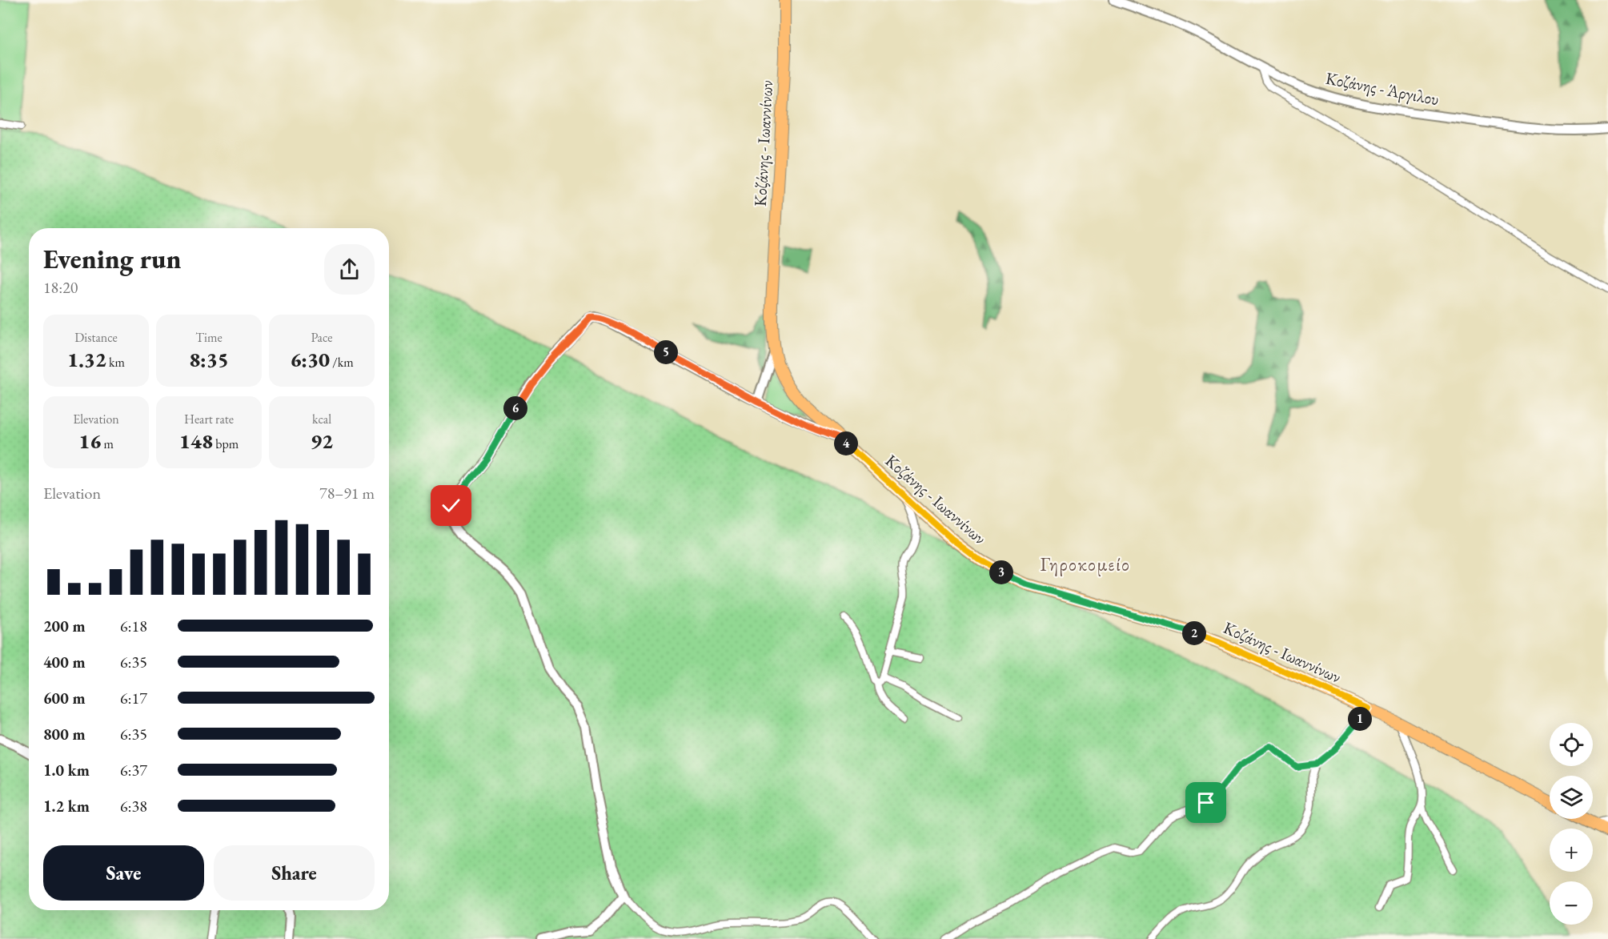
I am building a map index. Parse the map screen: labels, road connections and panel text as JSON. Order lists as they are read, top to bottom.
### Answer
{
  "streets": {
    "main road": ["Κοζάνης - Ιωαννίνων"],
    "street": ["Κοζάνης - Άργιλου"]
  },
  "districts": ["Γηροκομείο"],
  "page": {
    "heading": ["Evening run", "18:20"],
    "stats": [
      ["Distance", "1.32 km"],
      ["Time", "8:35"],
      ["Pace", "6:30 /km"],
      ["Elevation", "16 m"],
      ["Heart rate", "148 bpm"],
      ["kcal", "92"]
    ],
    "pins": [
      "5",
      "6",
      "4",
      "3",
      "2",
      "1"
    ],
    "chart": ["Elevation", "78–91 m"],
    "list": [
      {
        "name": "200 m",
        "note": "6:18"
      },
      {
        "name": "400 m",
        "note": "6:35"
      },
      {
        "name": "600 m",
        "note": "6:17"
      },
      {
        "name": "800 m",
        "note": "6:35"
      },
      {
        "name": "1.0 km",
        "note": "6:37"
      },
      {
        "name": "1.2 km",
        "note": "6:38"
      }
    ],
    "map_buttons": ["+", "−"],
    "buttons": ["Save", "Share"]
  }
}
